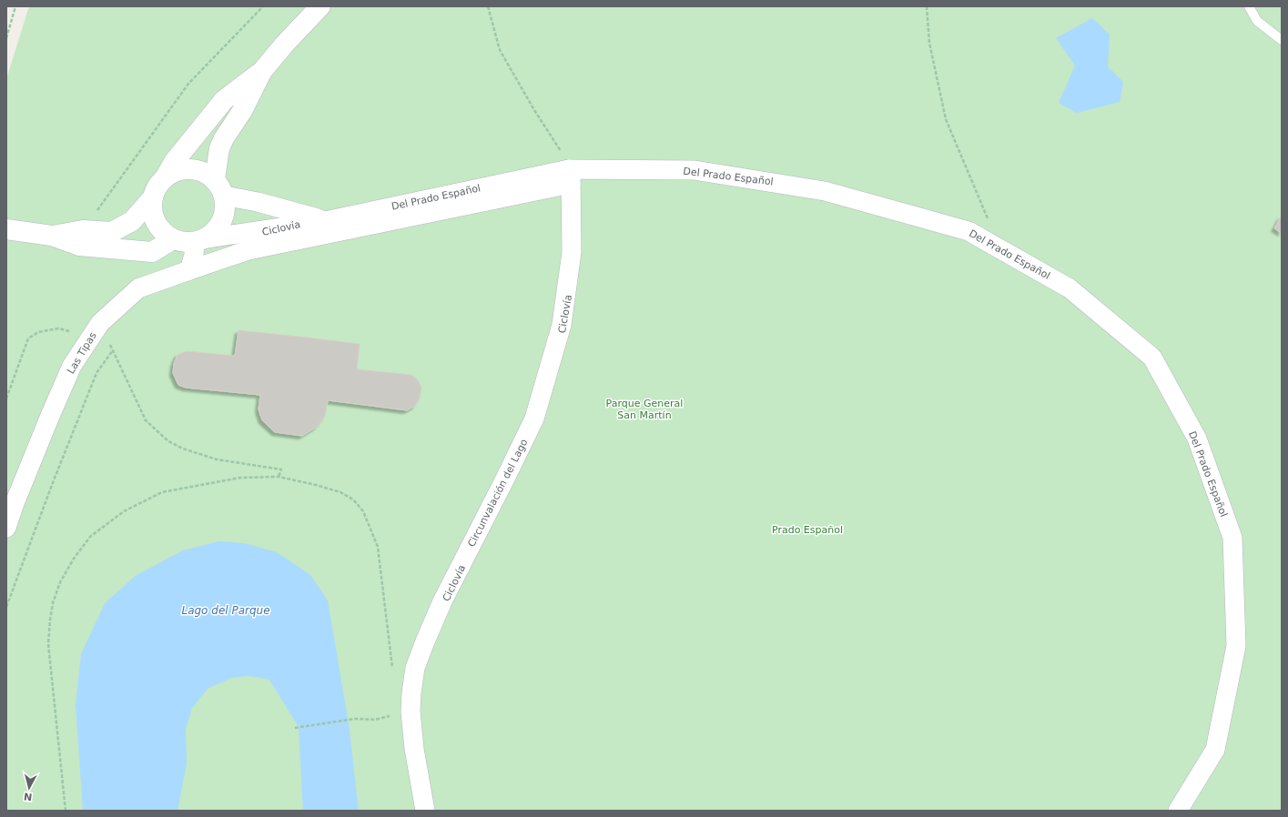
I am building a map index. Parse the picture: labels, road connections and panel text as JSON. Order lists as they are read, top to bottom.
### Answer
{
  "streets": {
    "street": ["Del Prado Español", "Las Tipas", "Circunvalación del Lago"]
  },
  "crossings": [
    ["Del Prado Español", "Las Tipas"],
    ["Del Prado Español", "Circunvalación del Lago"],
    ["Las Tipas", "Circunvalación del Lago"]
  ],
  "water": ["Lago del Parque"],
  "parks": ["Parque General San Martín", "Prado Español"],
  "north": "bottom"
}
